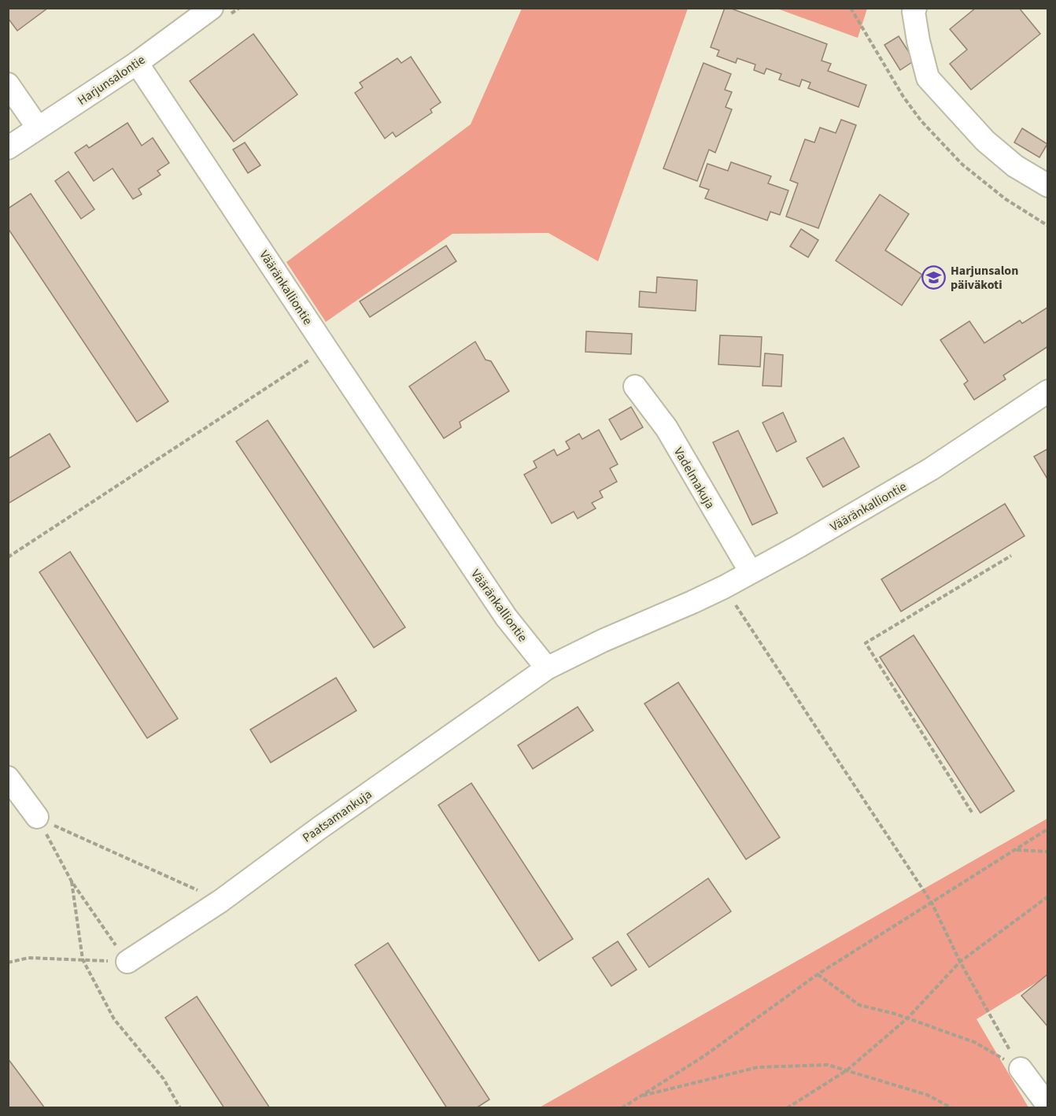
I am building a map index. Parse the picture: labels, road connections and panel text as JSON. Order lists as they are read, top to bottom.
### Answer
{
  "streets": {
    "street": [
      "Harjunsalontie",
      "Vääränkalliontie",
      "Vadelmakuja",
      "Paatsamankuja"
    ]
  },
  "crossings": [
    ["Harjunsalontie", "Vääränkalliontie"],
    ["Vääränkalliontie", "Vadelmakuja"],
    ["Vääränkalliontie", "Paatsamankuja"]
  ],
  "places": {
    "school or university": ["Harjunsalon päiväkoti"]
  }
}
